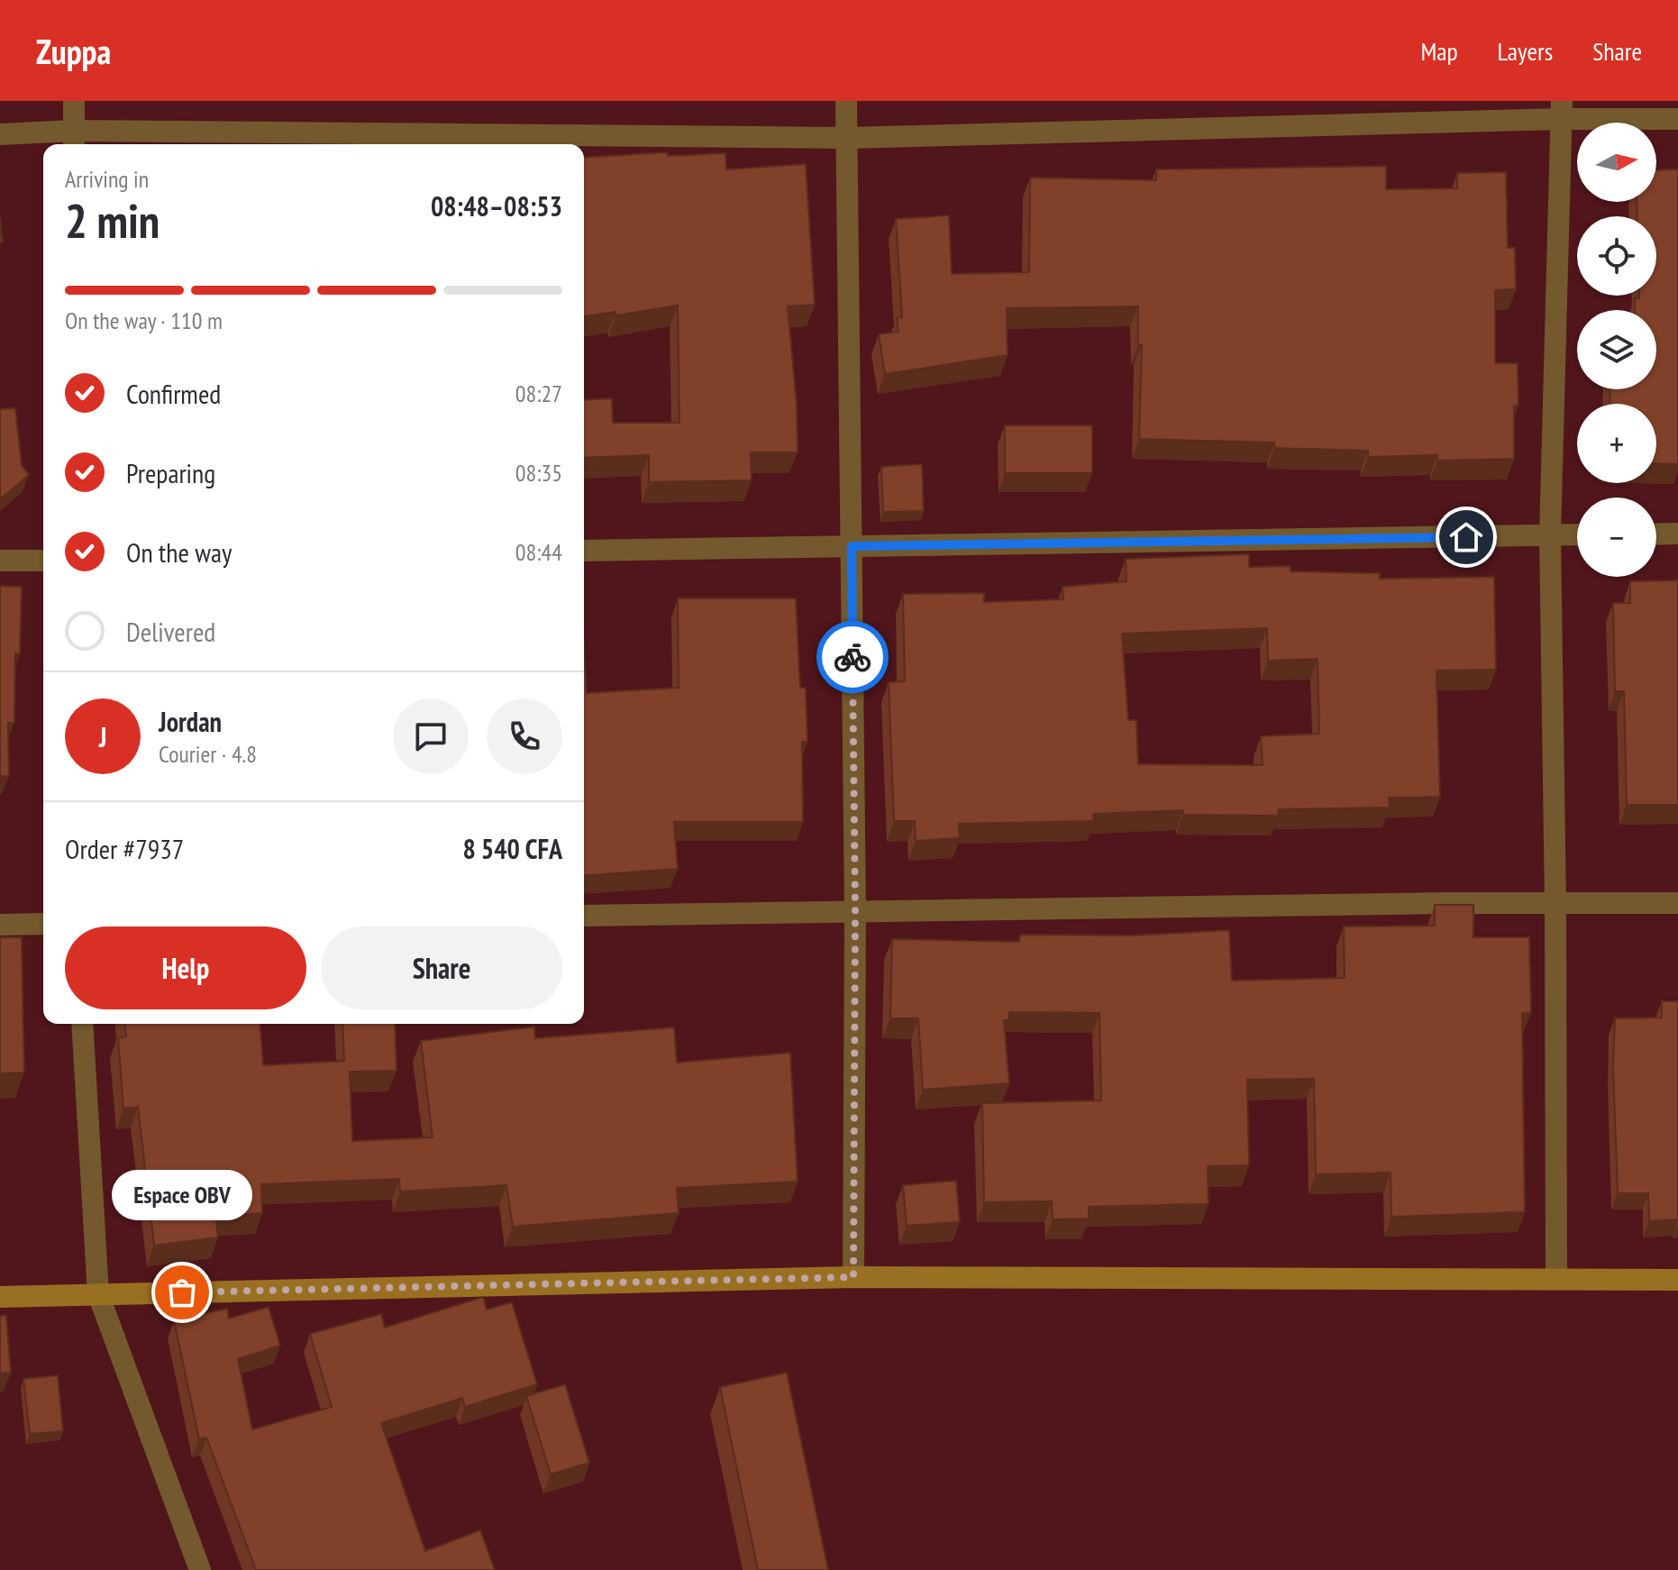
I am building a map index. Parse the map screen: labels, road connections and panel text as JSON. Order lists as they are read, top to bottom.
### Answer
{
  "places": ["Espace OBV"],
  "north": "right",
  "page": {
    "header": "Zuppa",
    "nav": ["Map", "Layers", "Share"],
    "map_buttons": ["+", "−"],
    "heading": ["2 min", "Arriving in", "08:48–08:53"],
    "panel": [
      "Jordan",
      "Courier · 4.8",
      "Order #7937",
      "8 540 CFA"
    ],
    "bar": "On the way · 110 m",
    "list": [
      ["Confirmed", "08:27"],
      ["Preparing", "08:35"],
      ["On the way", "08:44"],
      "Delivered"
    ],
    "round": "J",
    "buttons": ["Help", "Share"],
    "bubble": "Espace OBV"
  }
}
